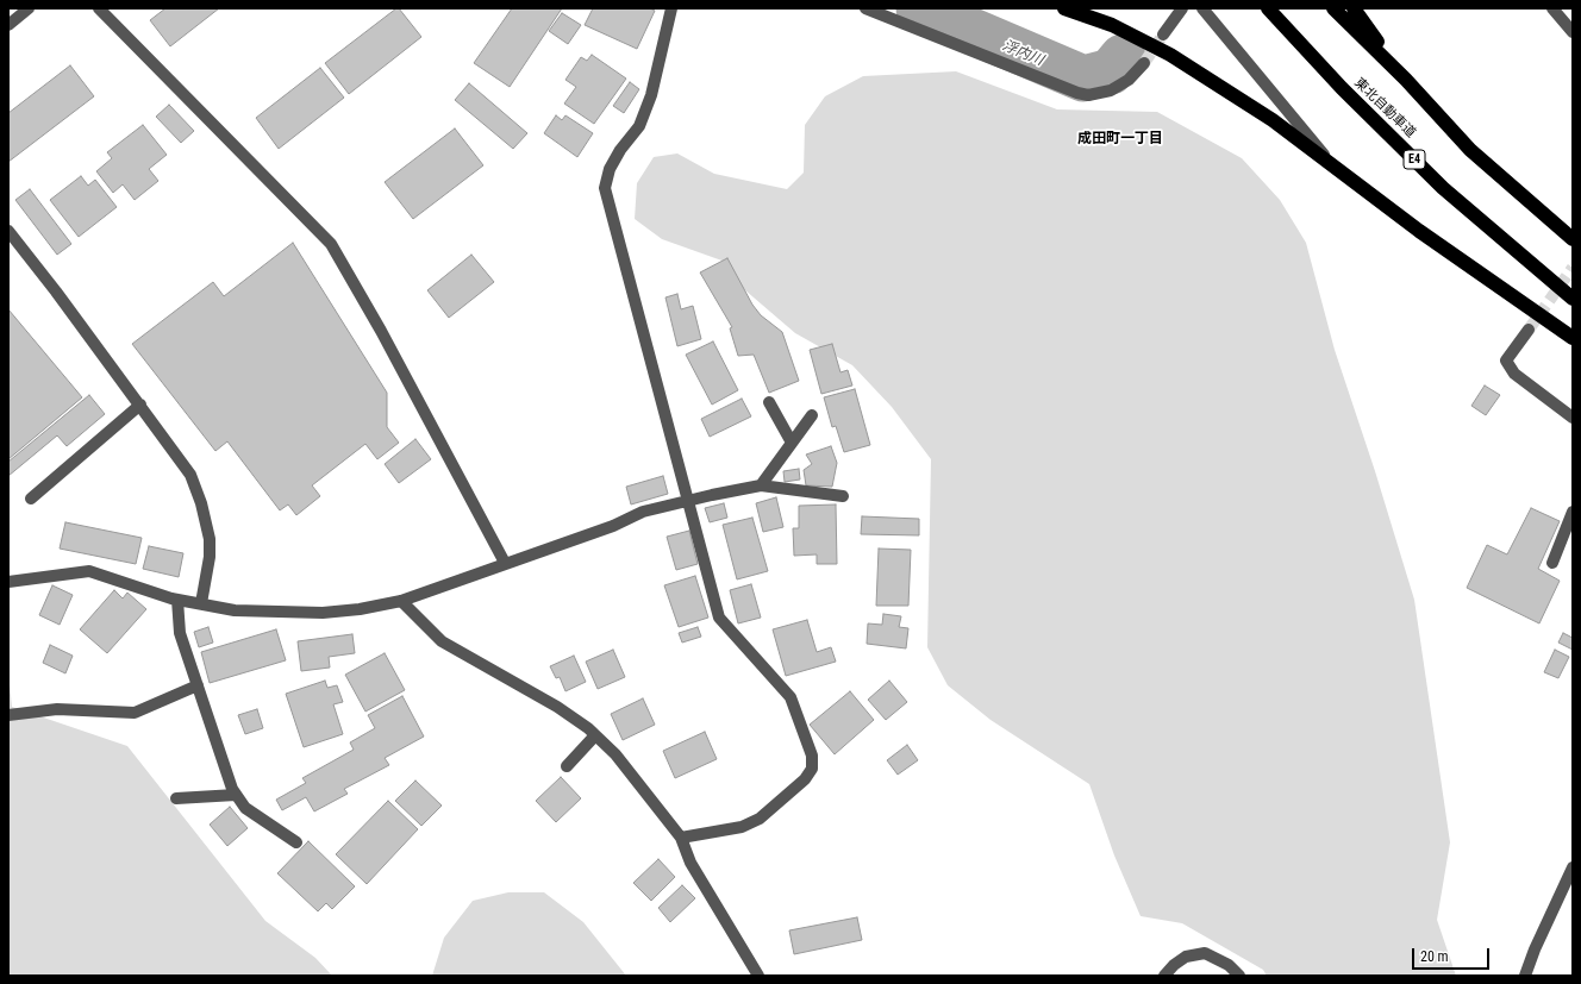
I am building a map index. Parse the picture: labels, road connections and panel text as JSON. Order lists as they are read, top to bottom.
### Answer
{
  "streets": {
    "highway": ["東北自動車道", "E4"]
  },
  "districts": ["成田町一丁目"],
  "water": ["浮内川"],
  "scale_bar": "20 m"
}
